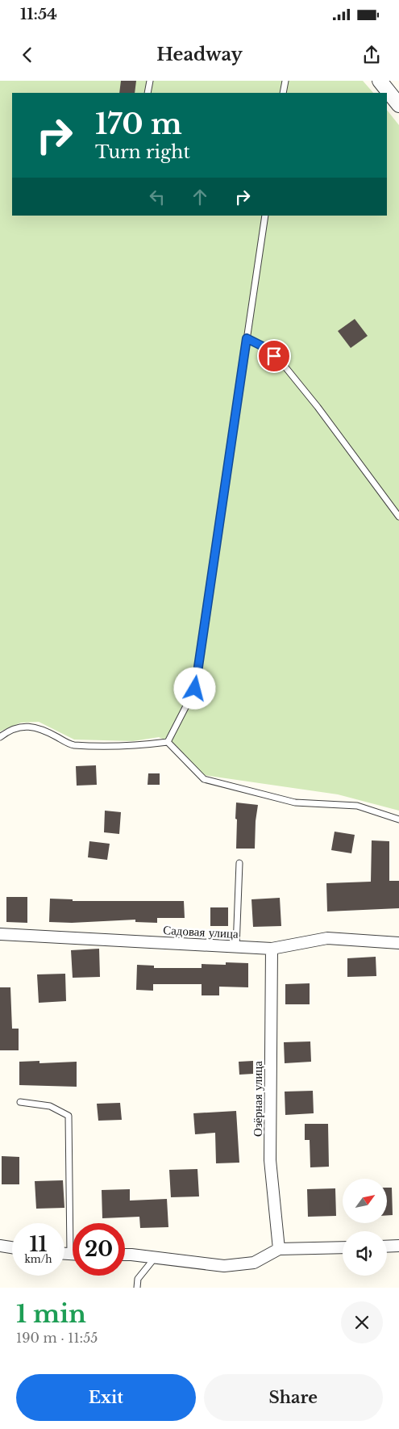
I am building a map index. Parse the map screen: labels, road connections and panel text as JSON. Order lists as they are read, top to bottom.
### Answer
{
  "streets": {
    "street": ["Садовая улица", "Озёрная улица"]
  },
  "crossings": [
    ["Садовая улица", "Озёрная улица"]
  ],
  "north": "top right",
  "page": {
    "status": "11:54",
    "header": "Headway",
    "turn": ["170 m", "Turn right"],
    "speed": "11 km/h",
    "limit": "20",
    "heading": ["1 min", "190 m · 11:55"],
    "buttons": ["Exit", "Share"]
  }
}
